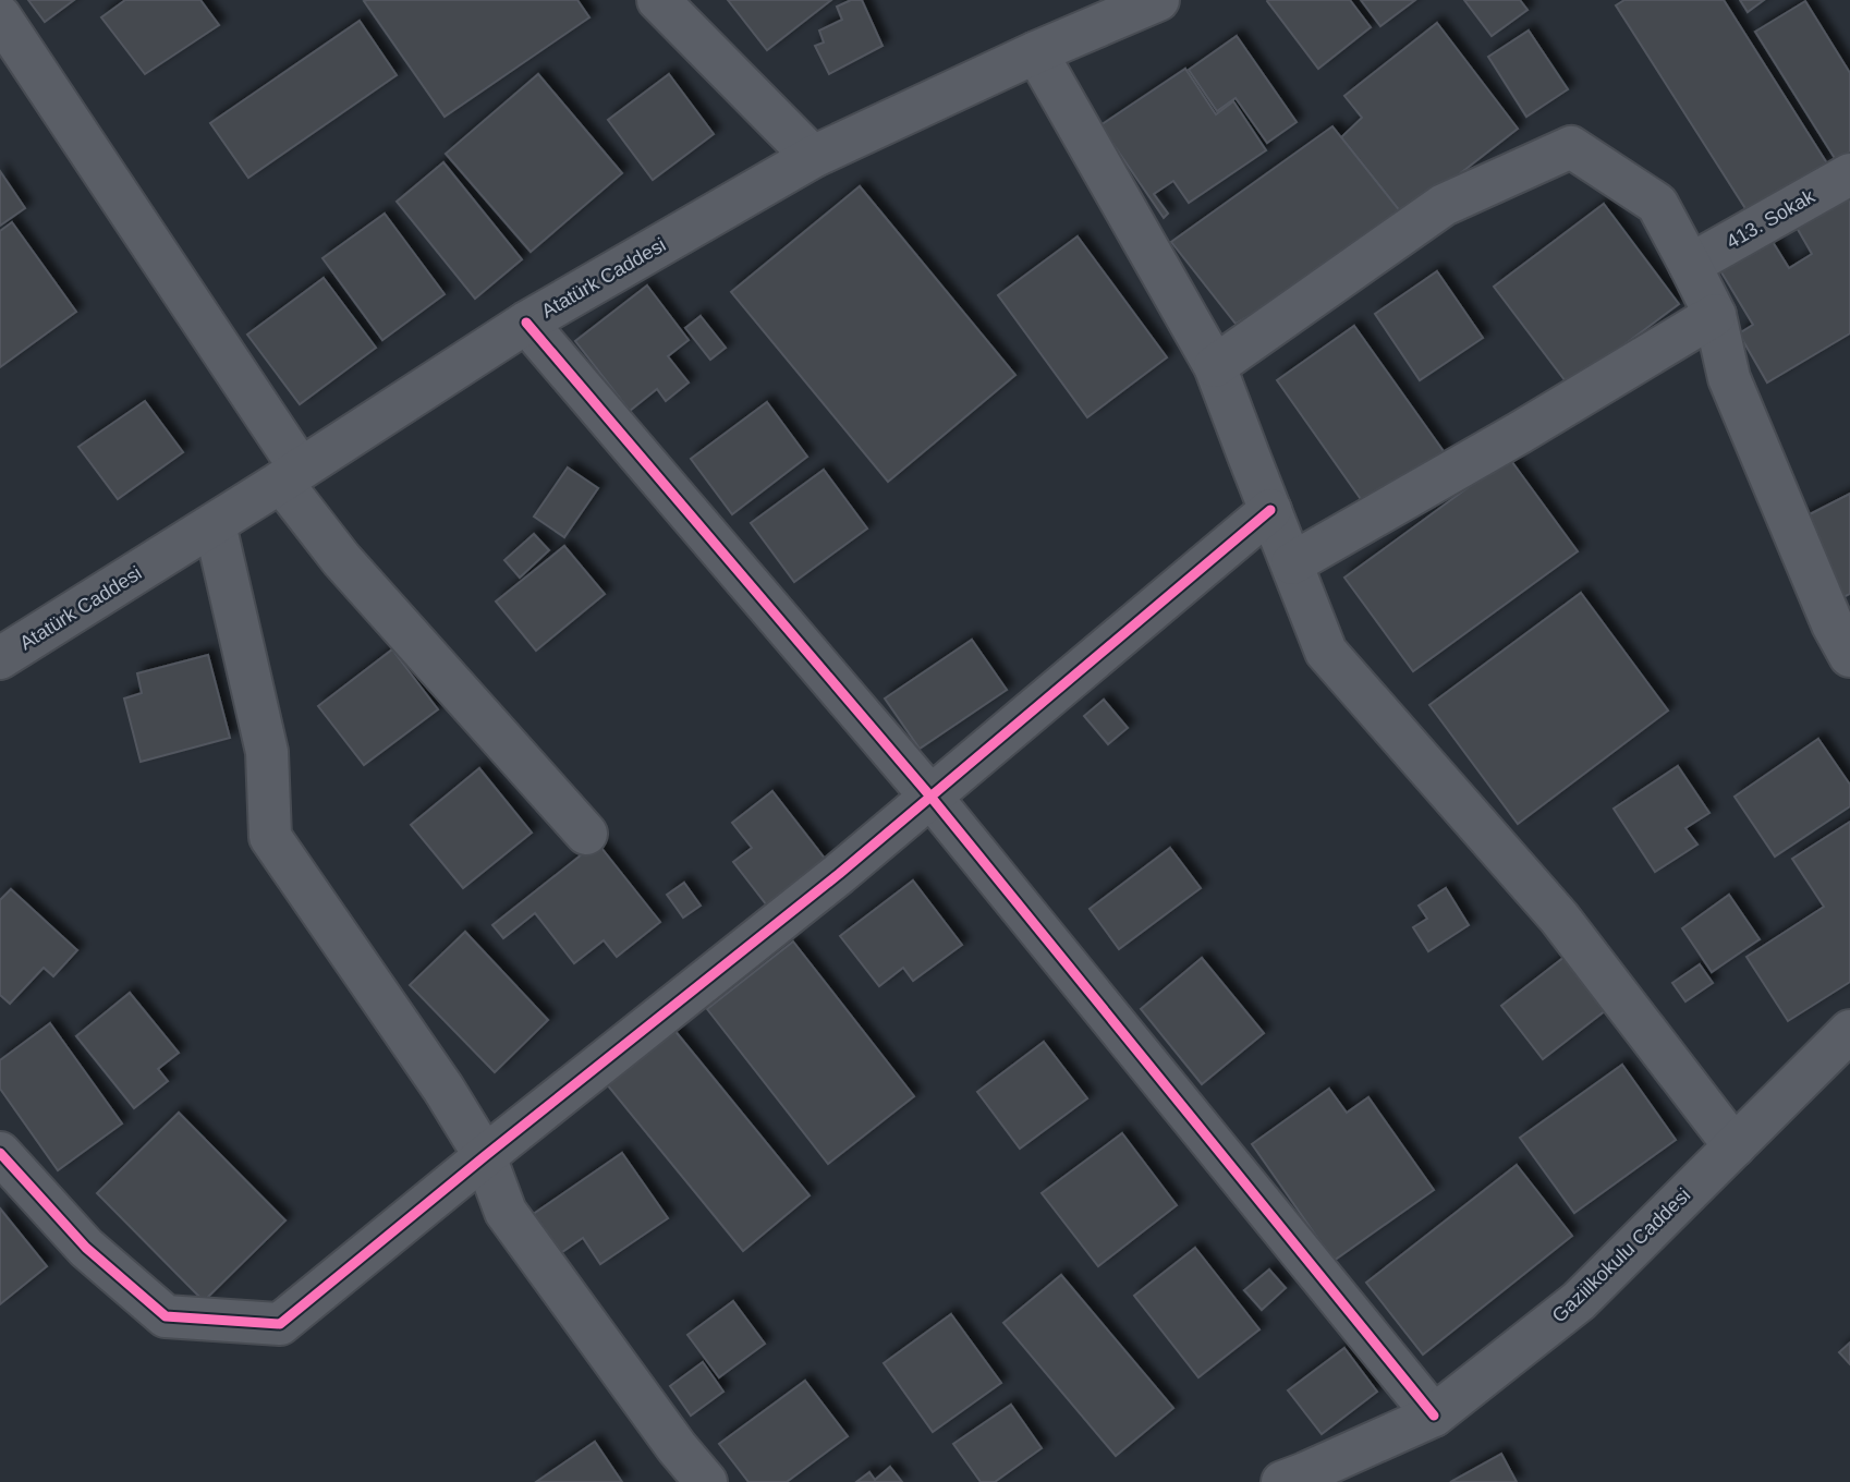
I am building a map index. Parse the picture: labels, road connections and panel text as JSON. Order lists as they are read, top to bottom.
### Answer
{
  "streets": {
    "street": ["413. Sokak", "Atatürk Caddesi", "Gaziilkokulu Caddesi"]
  }
}
